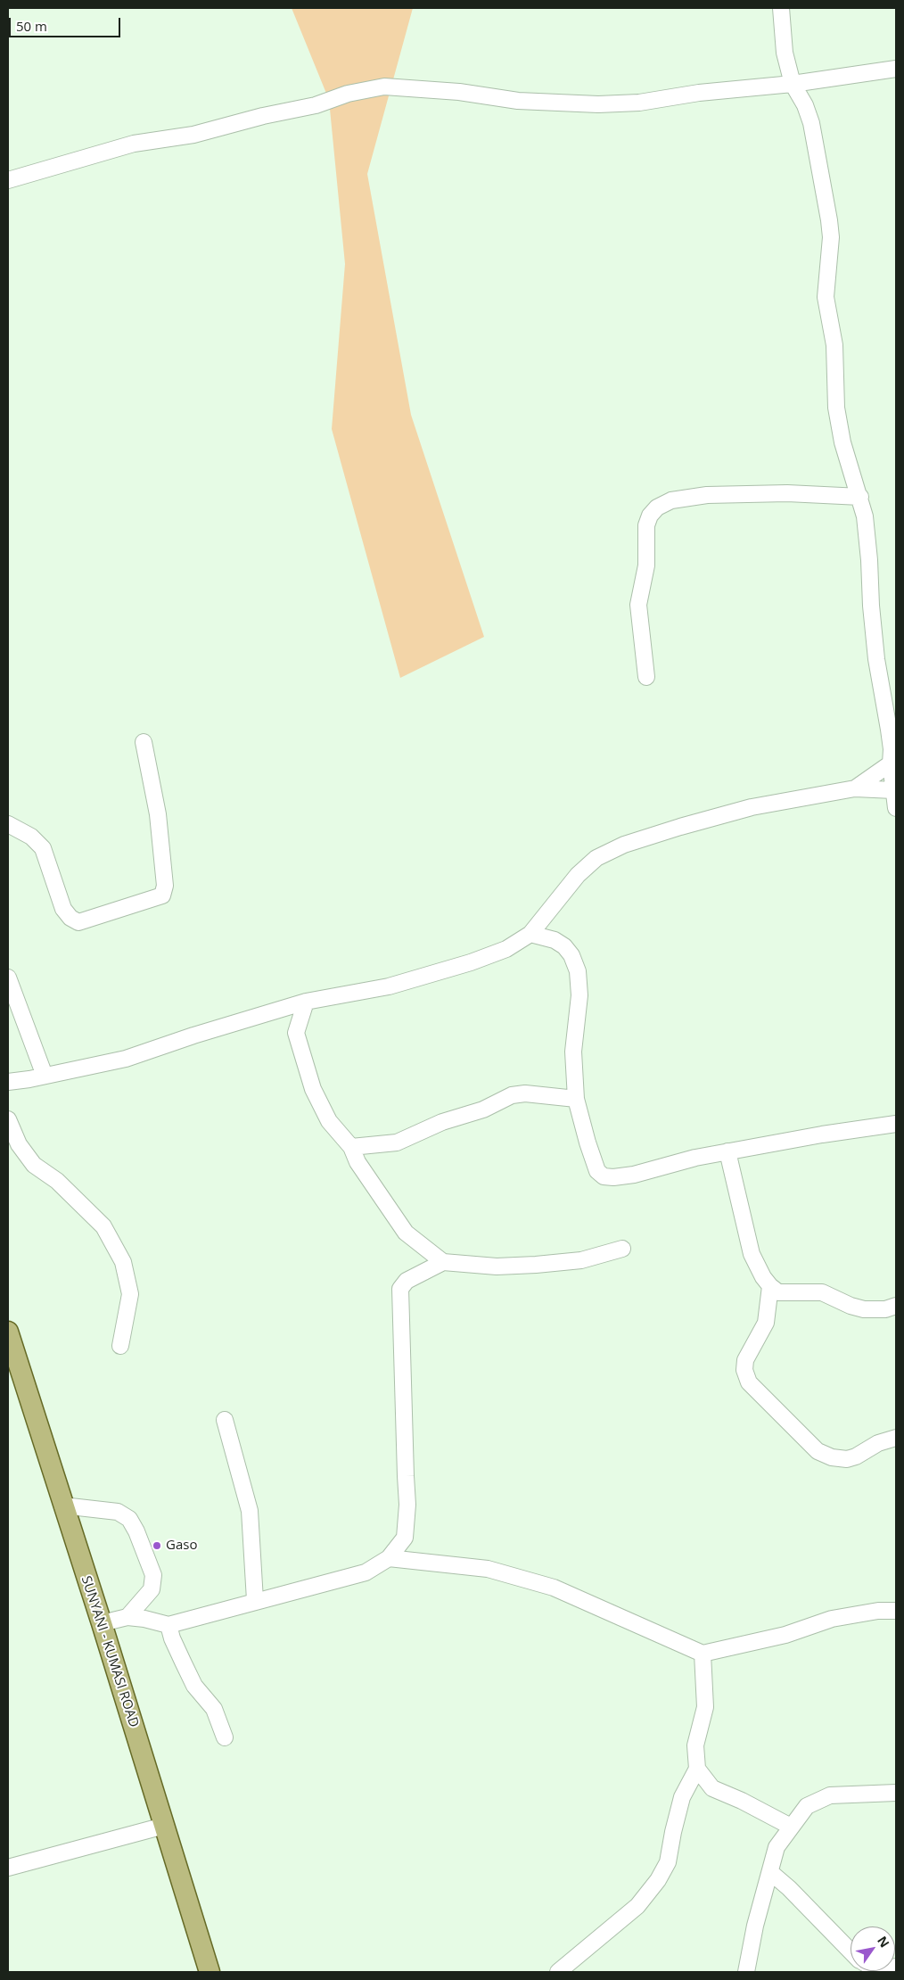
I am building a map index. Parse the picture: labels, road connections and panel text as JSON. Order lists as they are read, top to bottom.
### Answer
{
  "streets": {
    "main road": ["SUNYANI - KUMASI ROAD"]
  },
  "places": ["Gaso"],
  "scale_bar": "50 m",
  "north": "top right"
}
